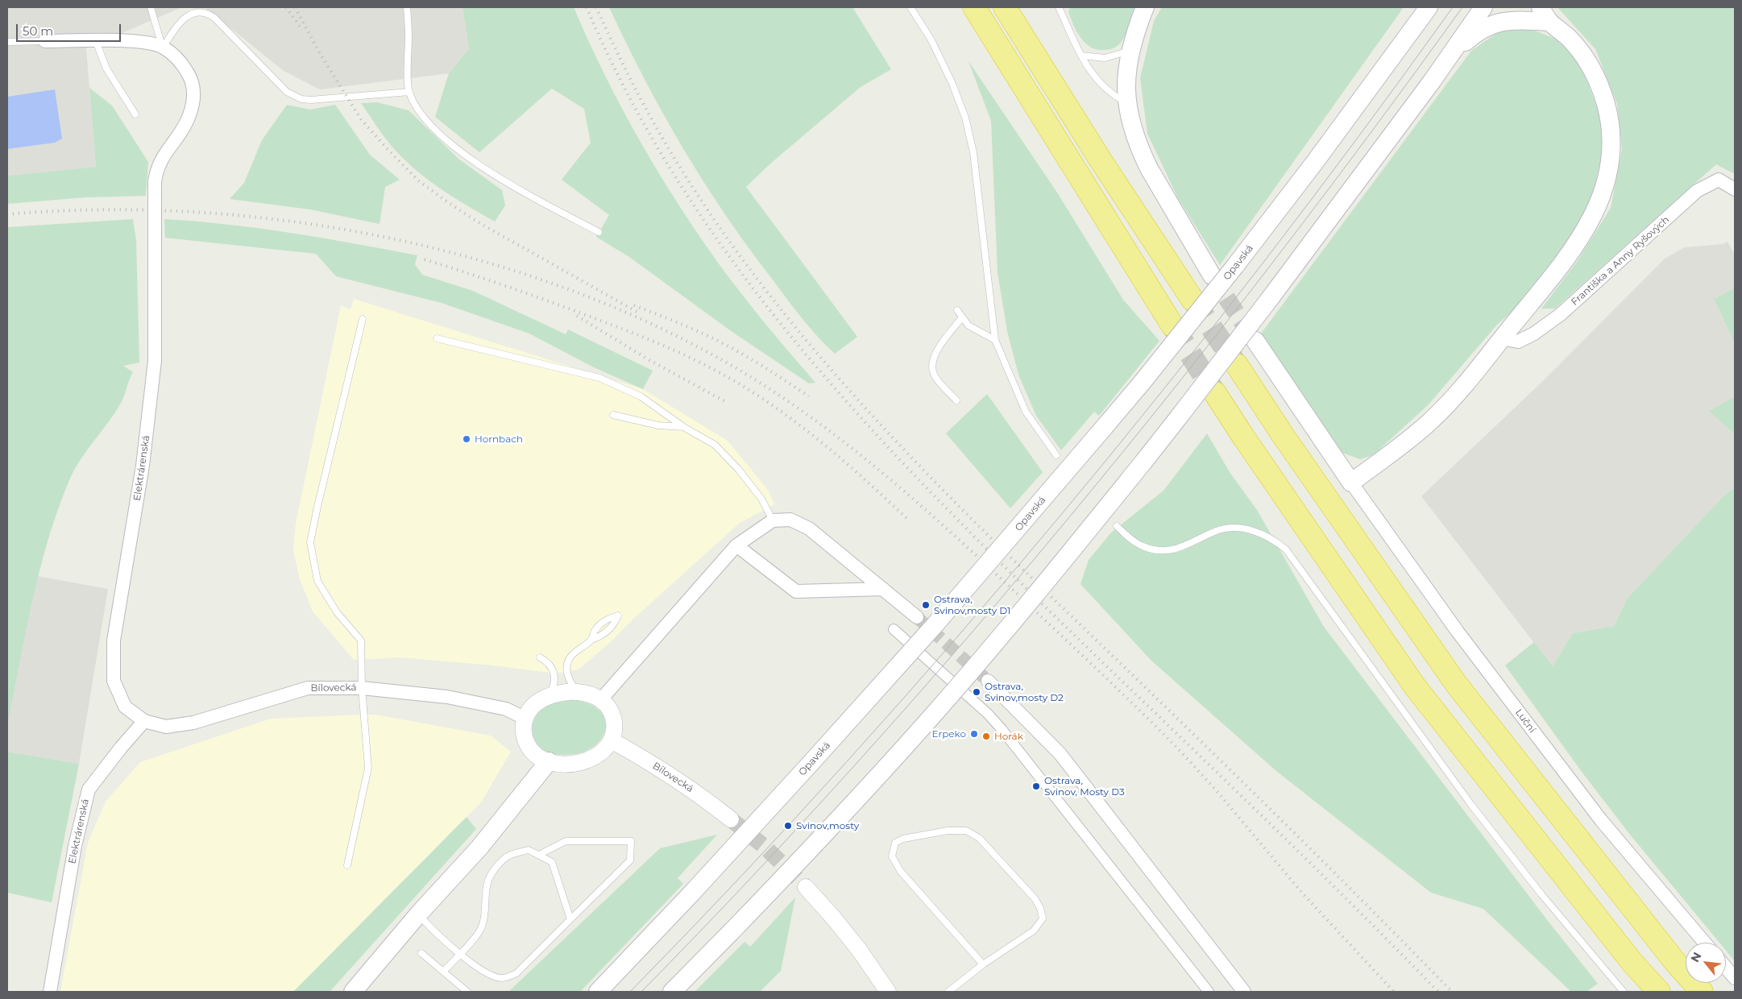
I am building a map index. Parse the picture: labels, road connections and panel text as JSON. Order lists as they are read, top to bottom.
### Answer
{
  "streets": {
    "main road": ["Opavská"],
    "street": [
      "Františka a Anny Ryšových",
      "Elektrárenská",
      "Bílovecká",
      "Luční"
    ]
  },
  "crossings": [
    ["Elektrárenská", "Bílovecká"]
  ],
  "places": [
    "Hornbach",
    "Ostrava, Svinov,mosty D1",
    "Ostrava, Svinov,mosty D2",
    "Erpeko",
    "Horák",
    "Ostrava, Svinov, Mosty D3",
    "Svinov,mosty"
  ],
  "scale_bar": "50 m",
  "north": "top left"
}
